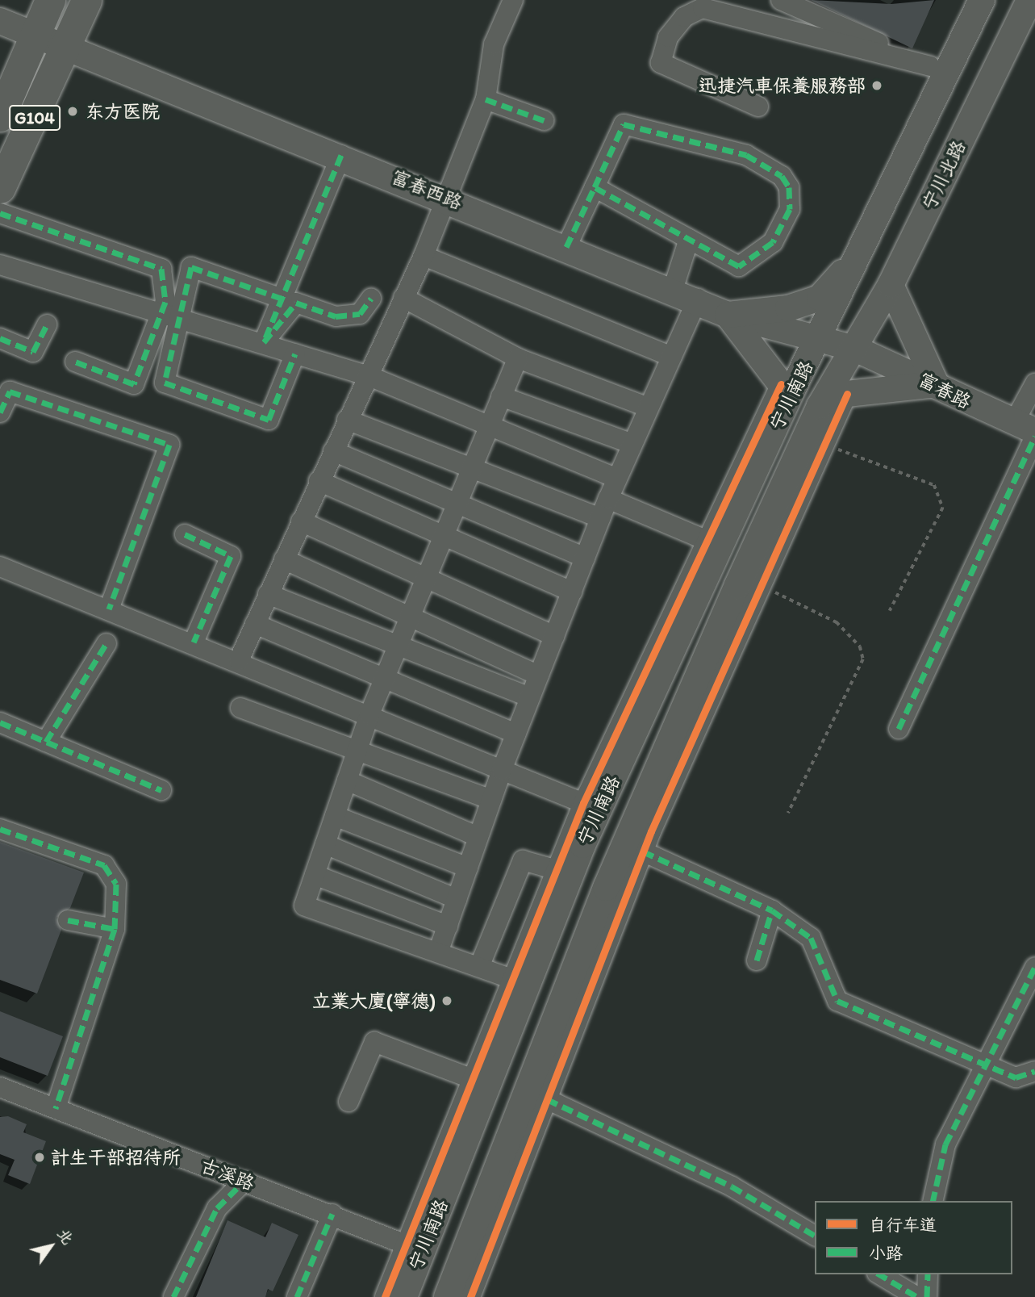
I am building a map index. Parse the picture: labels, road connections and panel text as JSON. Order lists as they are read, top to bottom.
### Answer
{
  "streets": {
    "highway": ["G104"],
    "main road": [
      "宁川北路",
      "富春西路",
      "富春路",
      "宁川南路"
    ],
    "street": ["古溪路"]
  },
  "crossings": [
    ["G104", "富春西路"],
    ["宁川北路", "富春西路"],
    ["宁川北路", "富春路"],
    ["宁川北路", "宁川南路"],
    ["富春西路", "富春路"],
    ["富春西路", "宁川南路"],
    ["富春路", "宁川南路"],
    ["宁川南路", "古溪路"]
  ],
  "places": [
    "迅捷汽車保養服務部",
    "东方医院",
    "立業大廈(寧德)",
    "計生干部招待所"
  ],
  "legend": ["自行车道", "小路"],
  "north": "top right"
}
